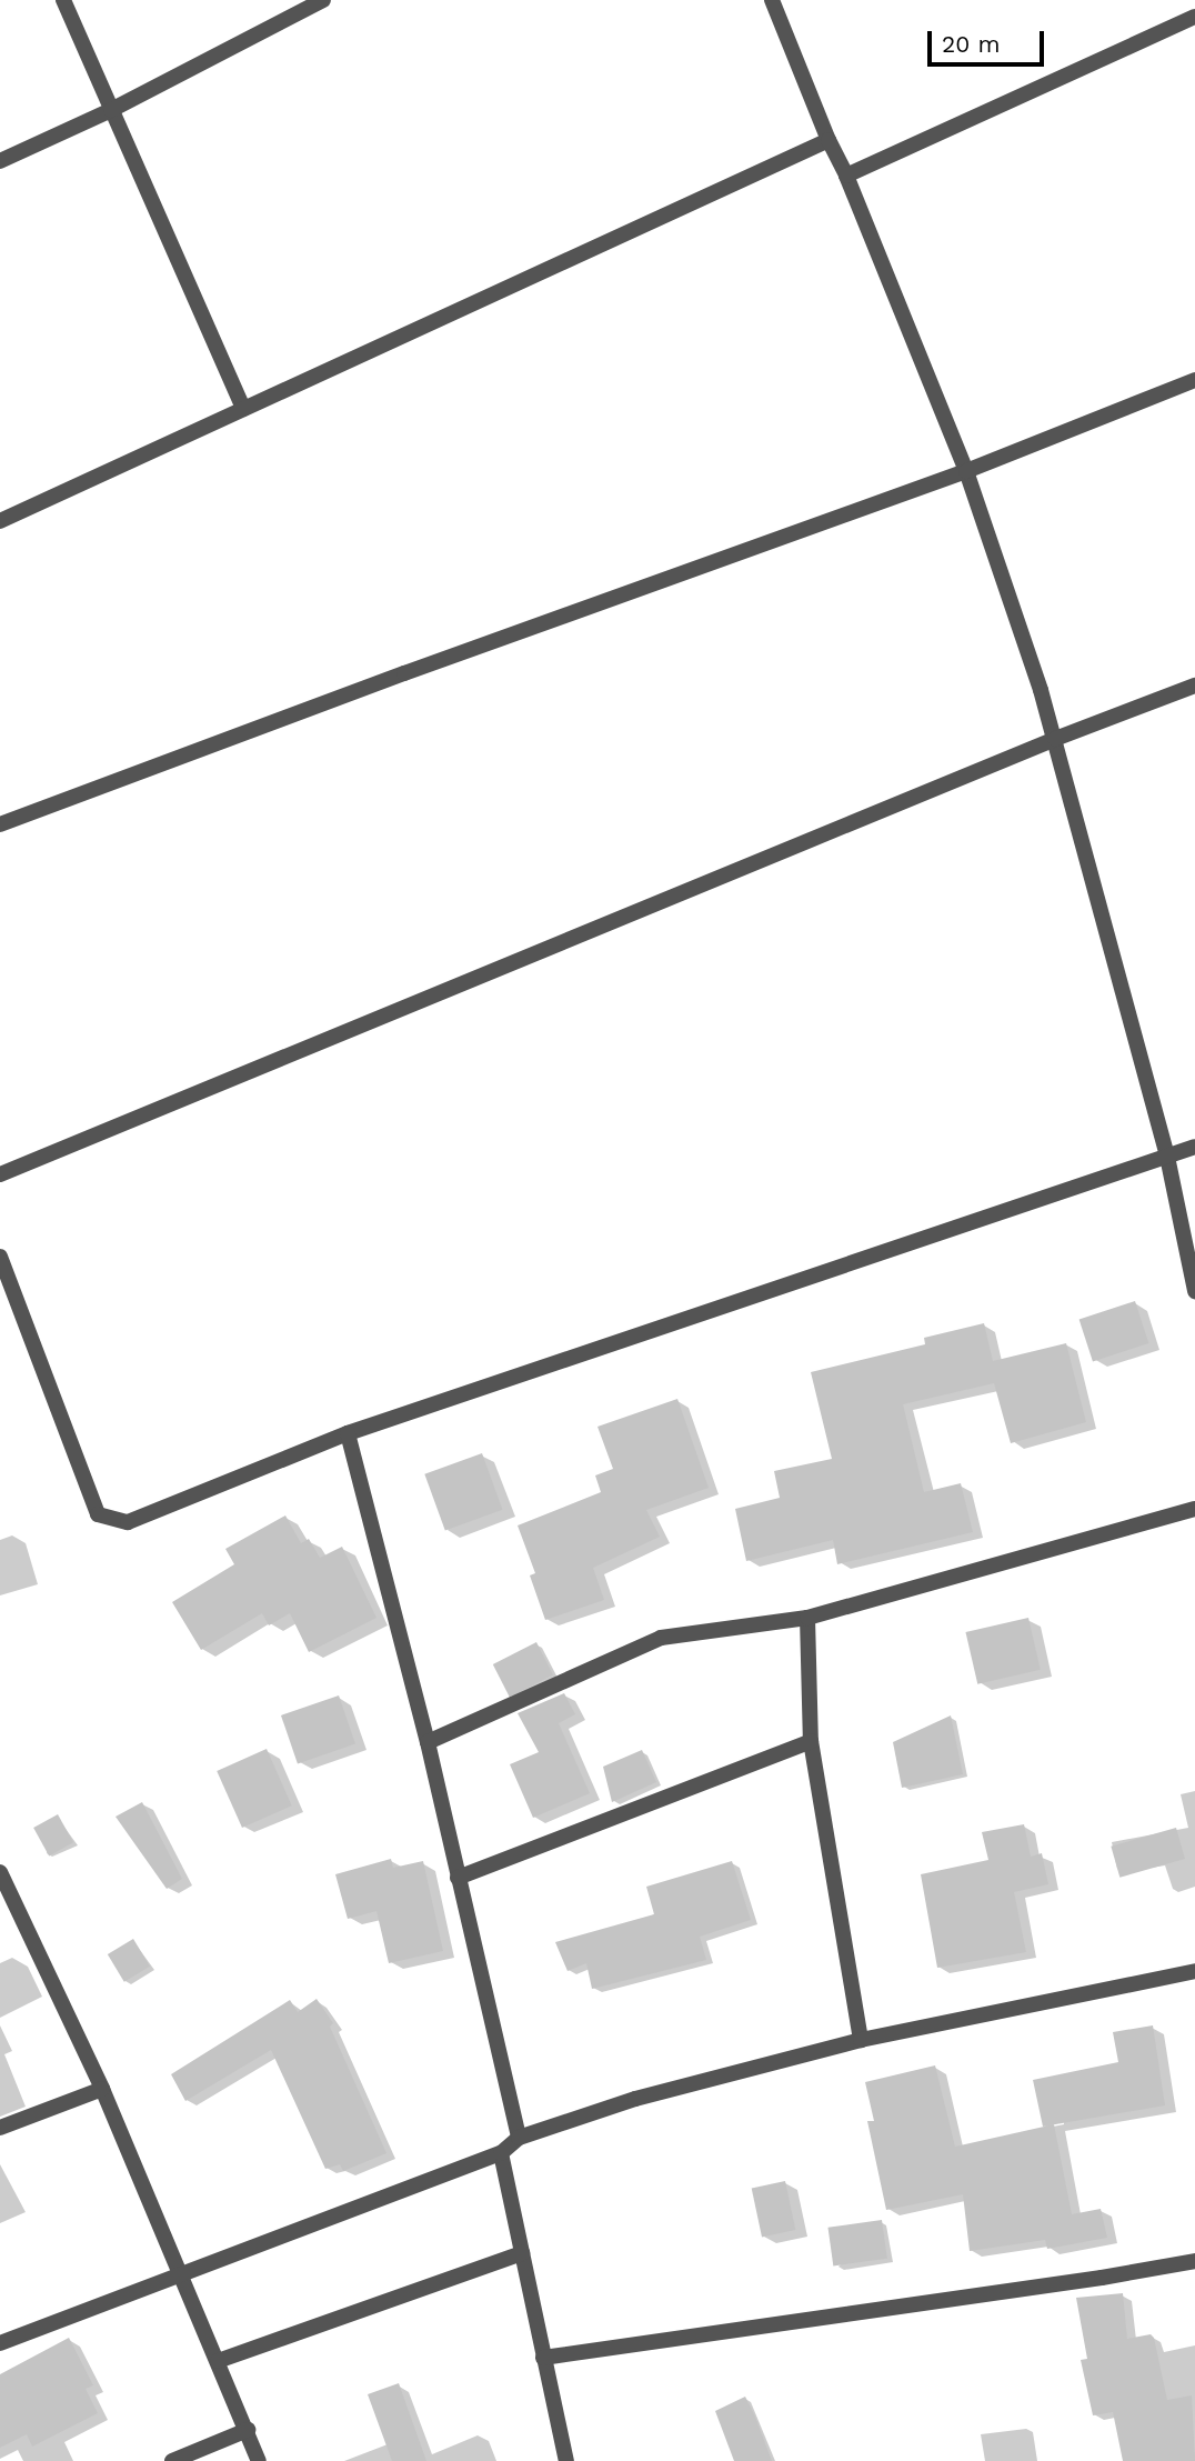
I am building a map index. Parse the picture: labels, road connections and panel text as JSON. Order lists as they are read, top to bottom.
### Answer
{
  "scale_bar": "20 m"
}
